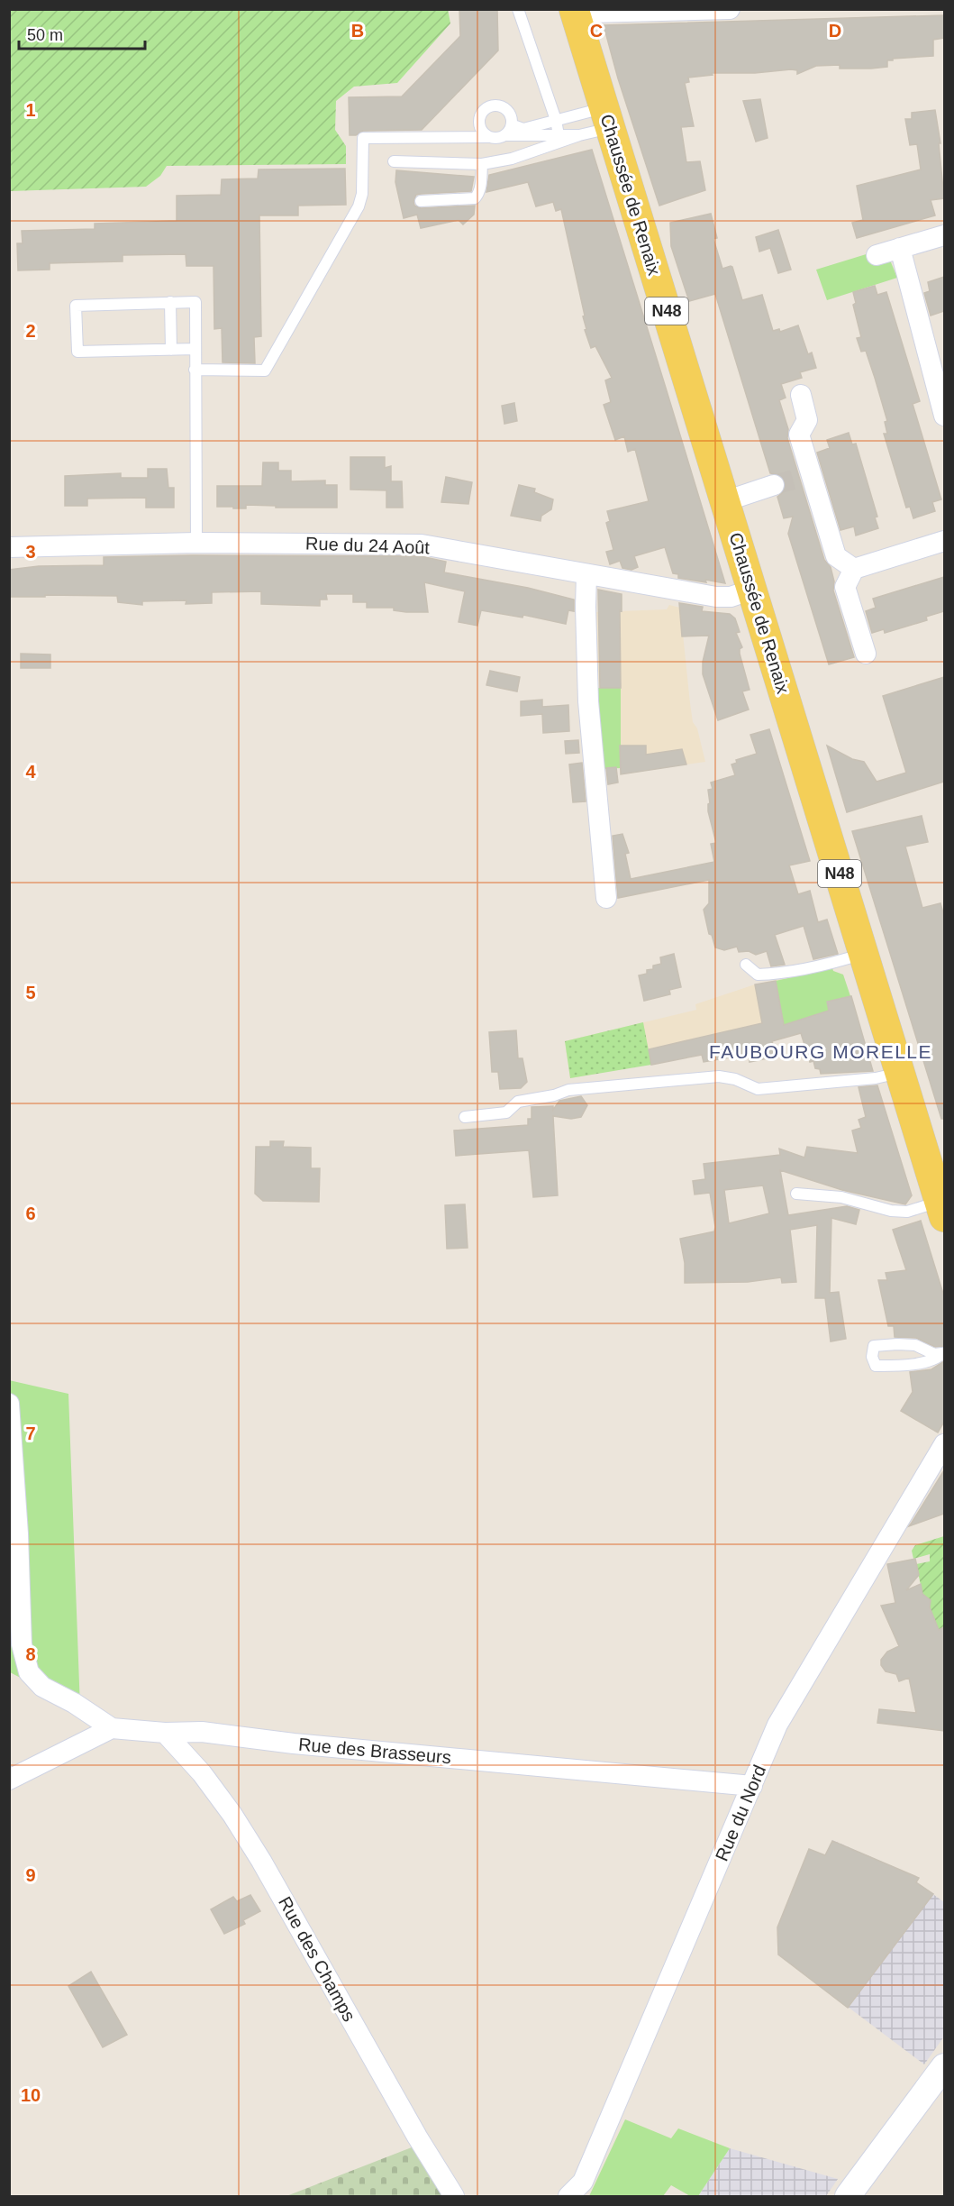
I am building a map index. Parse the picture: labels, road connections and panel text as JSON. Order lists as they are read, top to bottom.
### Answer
{
  "streets": {
    "main road": ["Chaussée de Renaix", "N48"],
    "street": [
      "Rue du 24 Août",
      "Rue des Brasseurs",
      "Rue du Nord",
      "Rue des Champs"
    ]
  },
  "crossings": [
    ["Chaussée de Renaix", "Rue du 24 Août"],
    ["Rue des Brasseurs", "Rue du Nord"],
    ["Rue des Brasseurs", "Rue des Champs"]
  ],
  "districts": ["FAUBOURG MORELLE"],
  "scale_bar": "50 m",
  "grid": {
    "columns": ["B", "C", "D"],
    "rows": [
      "1",
      "2",
      "3",
      "4",
      "5",
      "6",
      "7",
      "8",
      "9",
      "10"
    ]
  }
}
